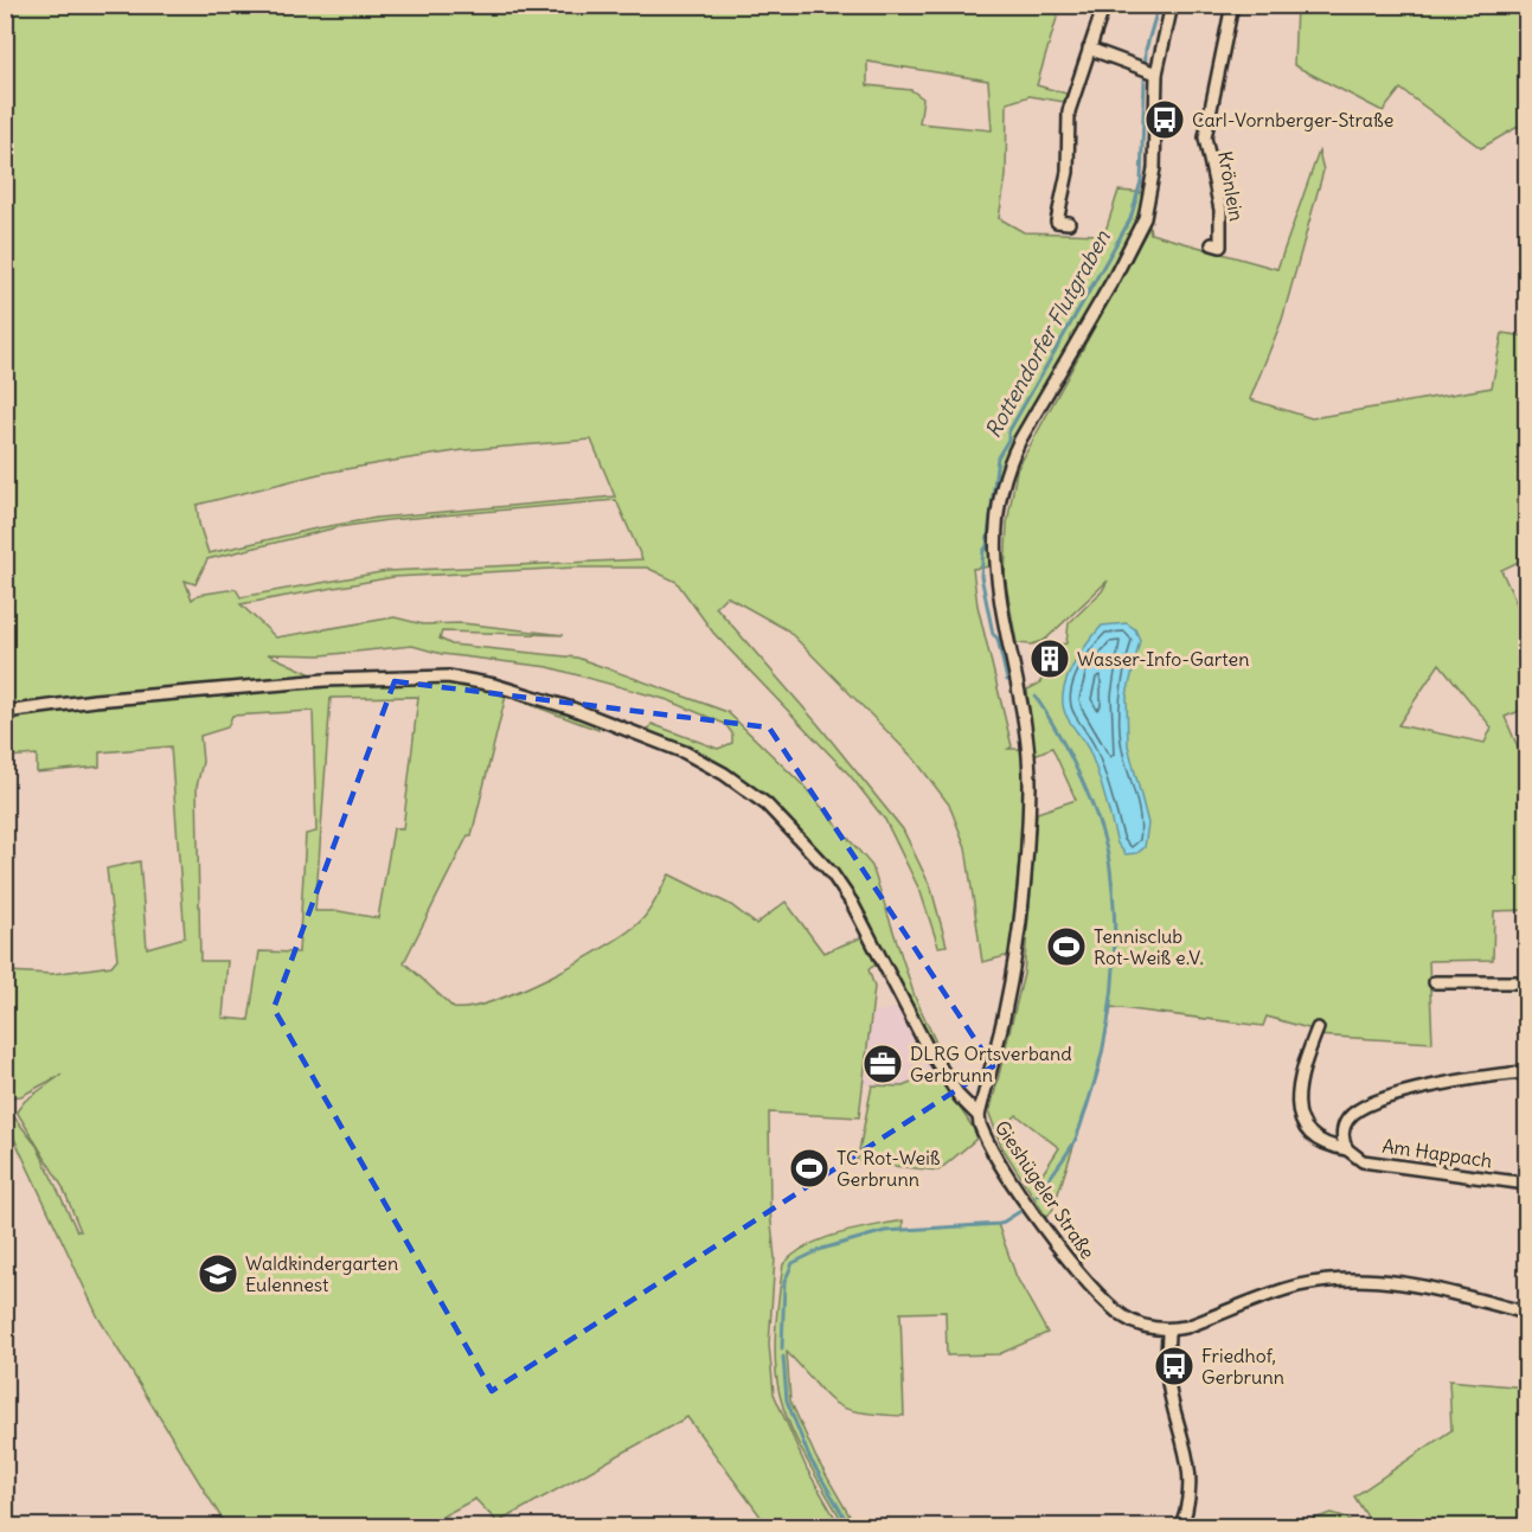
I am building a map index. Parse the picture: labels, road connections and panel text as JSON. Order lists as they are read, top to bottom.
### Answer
{
  "streets": {
    "street": ["Krönlein", "Am Happach", "Gieshügeler Straße"]
  },
  "water": ["Rottendorfer Flutgraben"],
  "places": {
    "bus stop": ["Carl-Vornberger-Straße", "Friedhof, Gerbrunn"],
    "building": ["Wasser-Info-Garten"],
    "sports": ["Tennisclub Rot-Weiß e.V.", "TC Rot-Weiß Gerbrunn"],
    "office": ["DLRG Ortsverband Gerbrunn"],
    "school or university": ["Waldkindergarten Eulennest"]
  }
}
